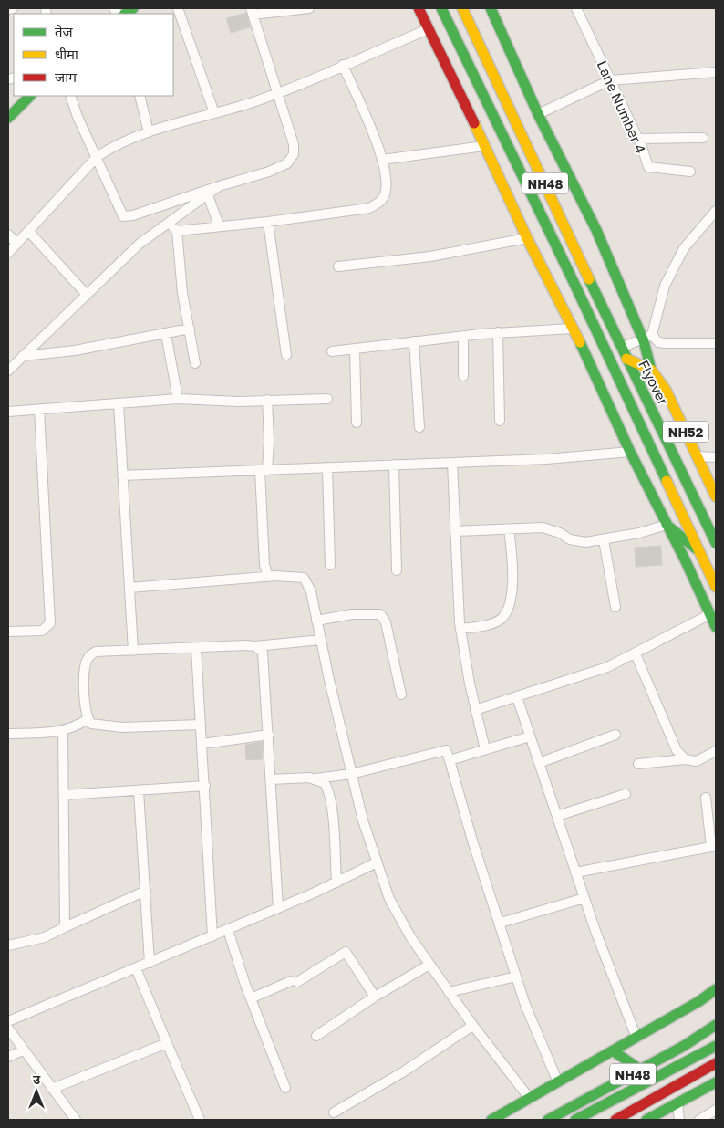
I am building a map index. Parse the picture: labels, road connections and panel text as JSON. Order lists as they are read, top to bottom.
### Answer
{
  "streets": {
    "main road": ["NH48", "Flyover", "NH52"],
    "street": ["Lane Number 4"]
  },
  "crossings": [
    ["NH48", "Flyover"]
  ],
  "legend": ["तेज़", "धीमा", "जाम"],
  "north": "top"
}
